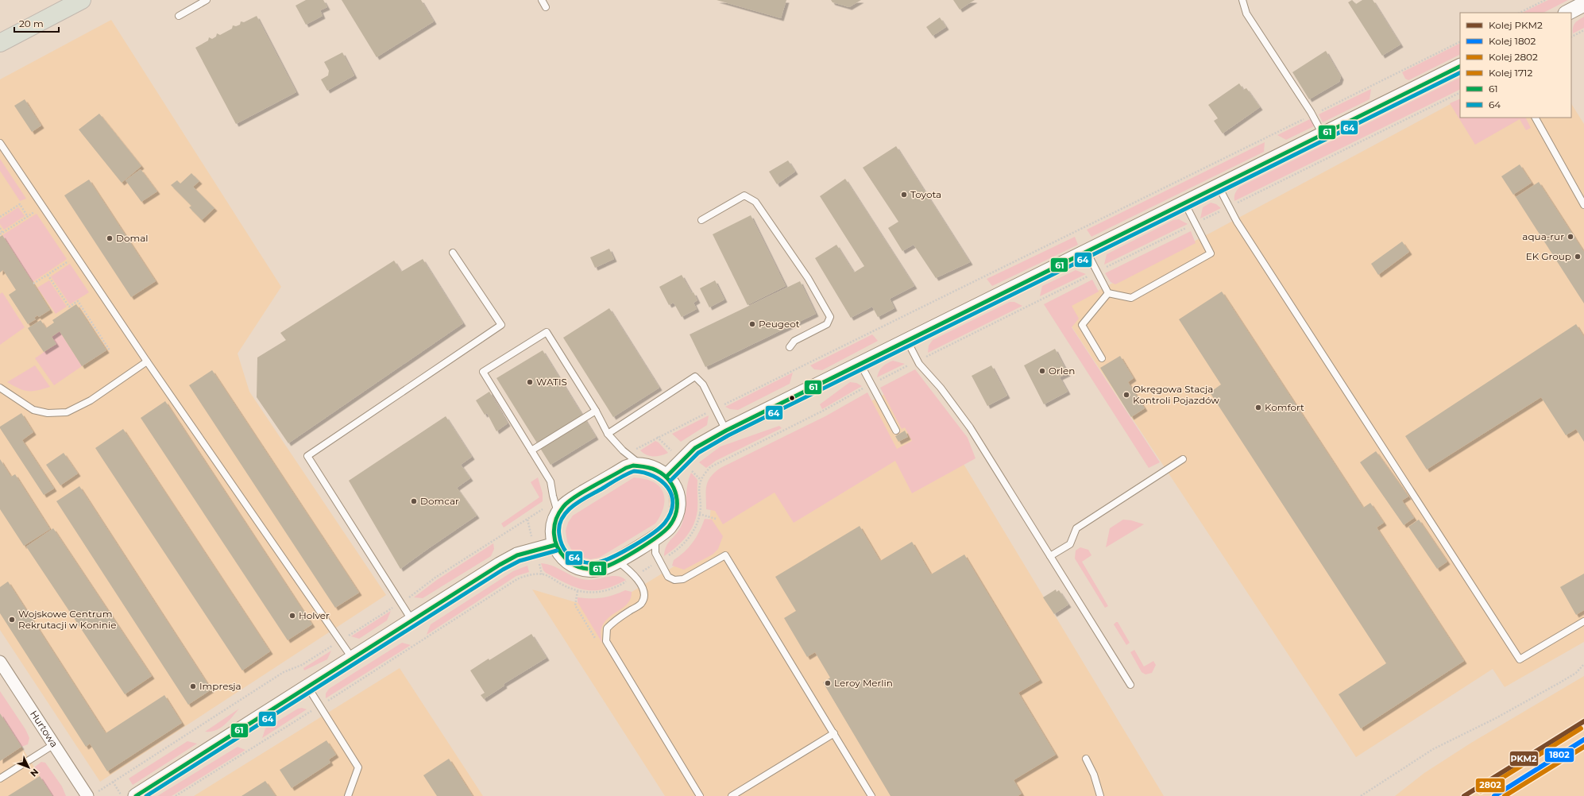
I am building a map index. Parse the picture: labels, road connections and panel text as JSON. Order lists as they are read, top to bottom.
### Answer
{
  "streets": {
    "street": ["Hurtowa"]
  },
  "places": [
    "Toyota",
    "aqua-rur",
    "Domal",
    "EK Group",
    "Peugeot",
    "Orlen",
    "WATIS",
    "Okręgowa Stacja Kontroli Pojazdów",
    "Komfort",
    "Domcar",
    "Holver",
    "Wojskowe Centrum Rekrutacji w Koninie",
    "Leroy Merlin",
    "Impresja"
  ],
  "lines": [
    "transit line 61",
    "transit line 64",
    "rail line PKM2",
    "rail line 2802",
    "rail line 1802",
    "rail line 1712"
  ],
  "legend": [
    "Kolej PKM2",
    "Kolej 1802",
    "Kolej 2802",
    "Kolej 1712",
    "61",
    "64"
  ],
  "scale_bar": "20 m",
  "north": "bottom right"
}
